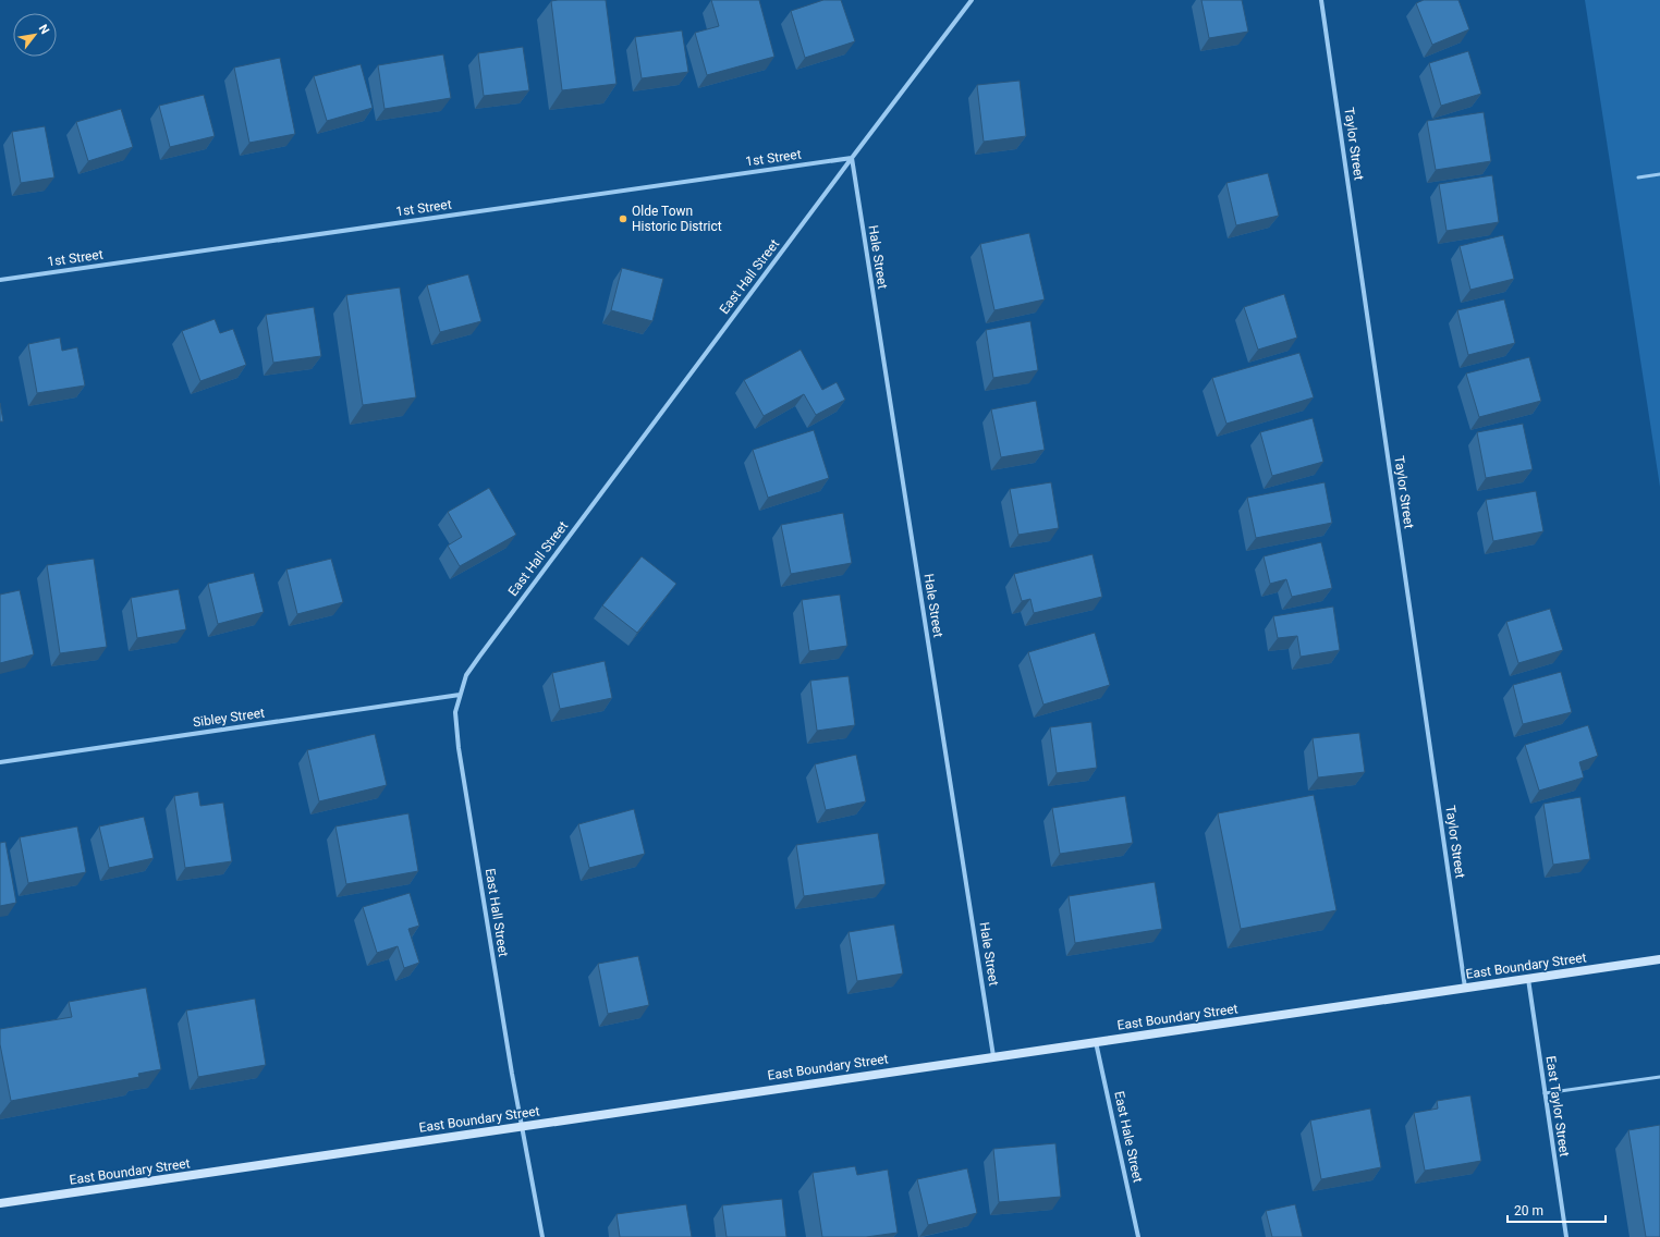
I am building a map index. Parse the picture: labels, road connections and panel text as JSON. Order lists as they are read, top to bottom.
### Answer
{
  "streets": {
    "main road": ["East Boundary Street"],
    "street": [
      "Taylor Street",
      "1st Street",
      "Hale Street",
      "East Hall Street",
      "Sibley Street",
      "East Taylor Street",
      "East Hale Street"
    ]
  },
  "crossings": [
    ["Taylor Street", "East Boundary Street"],
    ["1st Street", "Hale Street"],
    ["1st Street", "East Hall Street"],
    ["Hale Street", "East Hall Street"],
    ["Hale Street", "East Boundary Street"],
    ["East Hall Street", "Sibley Street"],
    ["East Hall Street", "East Boundary Street"],
    ["East Boundary Street", "East Taylor Street"],
    ["East Boundary Street", "East Hale Street"]
  ],
  "places": ["Olde Town Historic District"],
  "scale_bar": "20 m",
  "north": "top right"
}
